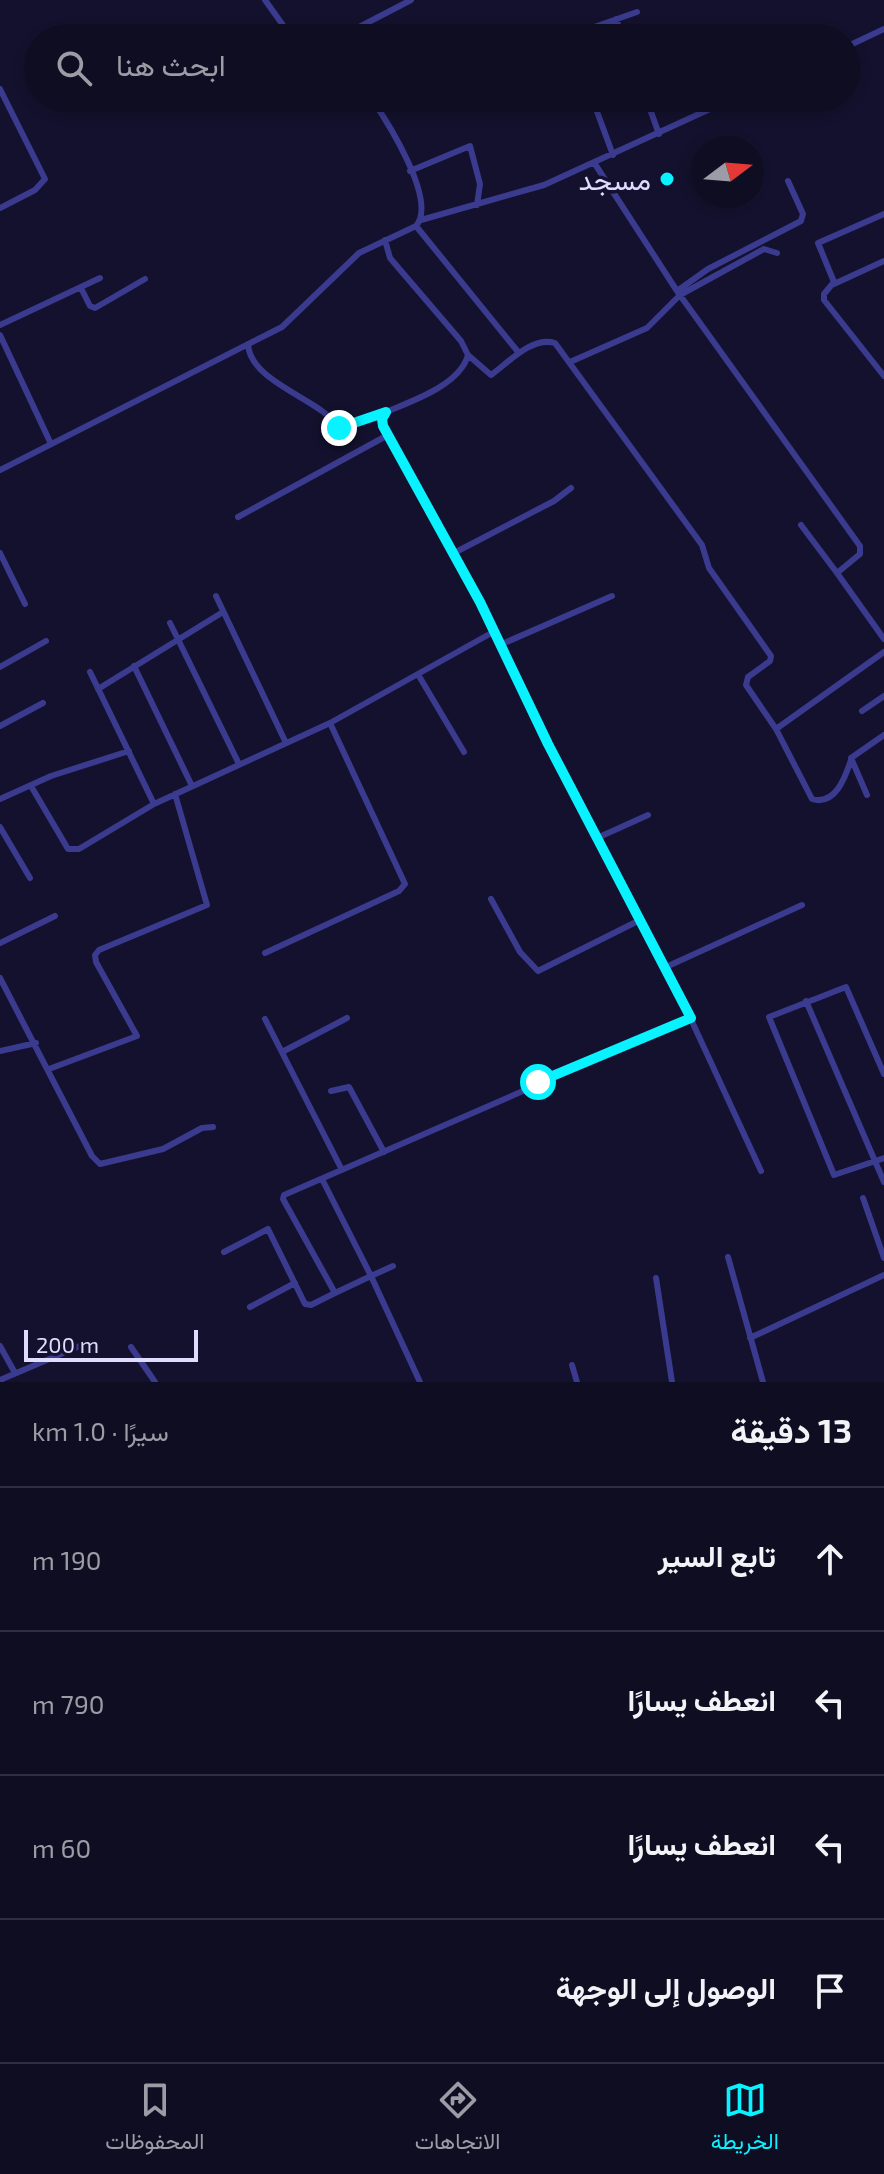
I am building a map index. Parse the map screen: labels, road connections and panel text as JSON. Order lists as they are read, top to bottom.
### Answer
{
  "places": ["مسجد"],
  "scale_bar": "200 m",
  "north": "right",
  "page": {
    "search": "ابحث هنا",
    "scale": "200 m",
    "heading": ["13 دقيقة", "سيرًا · 1.0 km"],
    "list": [
      ["تابع السير", "190 m"],
      ["انعطف يسارًا", "790 m"],
      ["انعطف يسارًا", "60 m"],
      "الوصول إلى الوجهة"
    ],
    "nav": ["الخريطة", "الاتجاهات", "المحفوظات"]
  }
}
